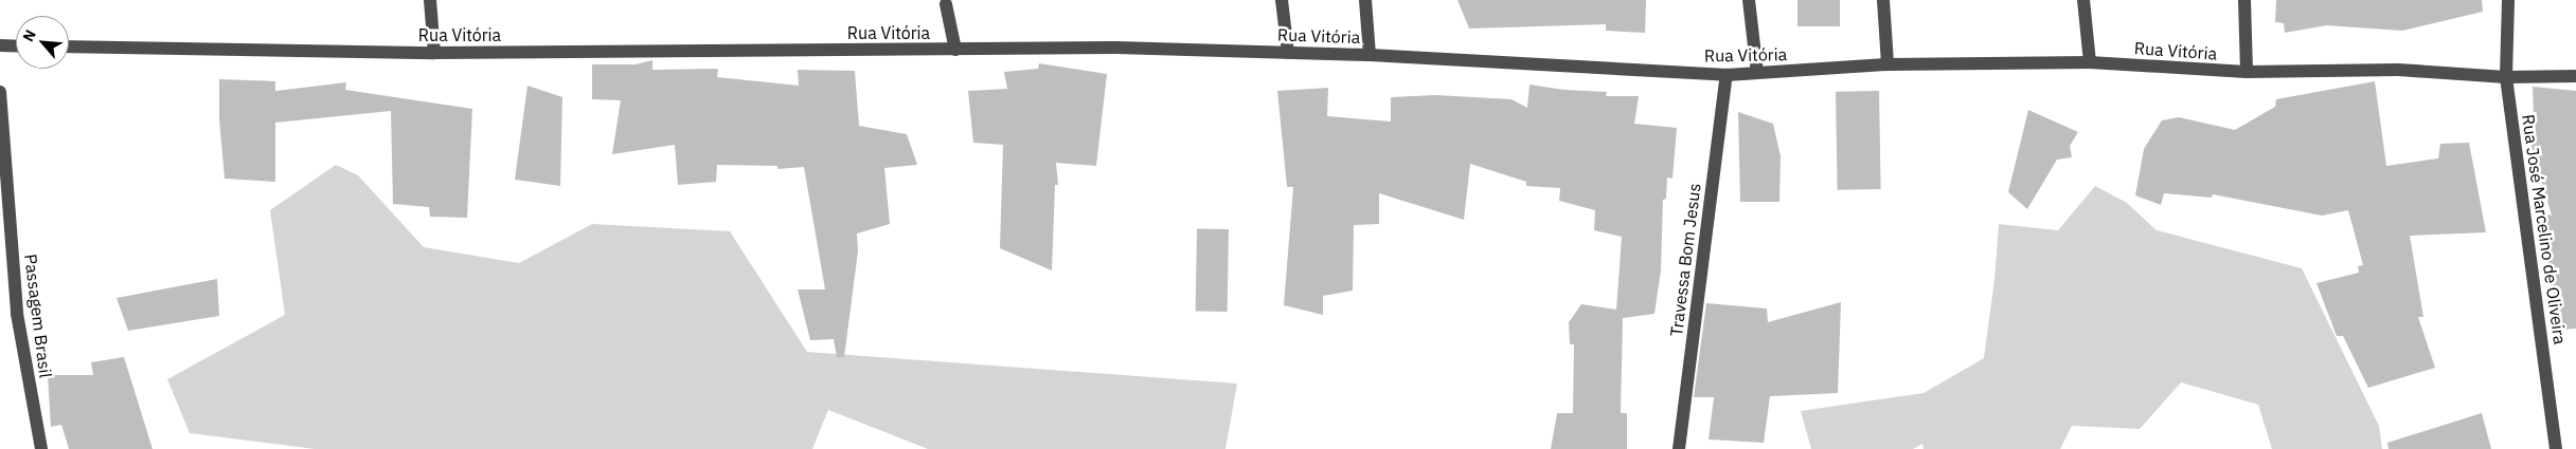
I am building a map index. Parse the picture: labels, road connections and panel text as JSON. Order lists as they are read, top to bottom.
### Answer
{
  "streets": {
    "street": [
      "Rua Vitória",
      "Rua José Marcelino de Oliveira",
      "Travessa Bom Jesus",
      "Passagem Brasil"
    ]
  },
  "crossings": [
    ["Rua Vitória", "Rua José Marcelino de Oliveira"],
    ["Rua Vitória", "Travessa Bom Jesus"]
  ],
  "north": "top left"
}
